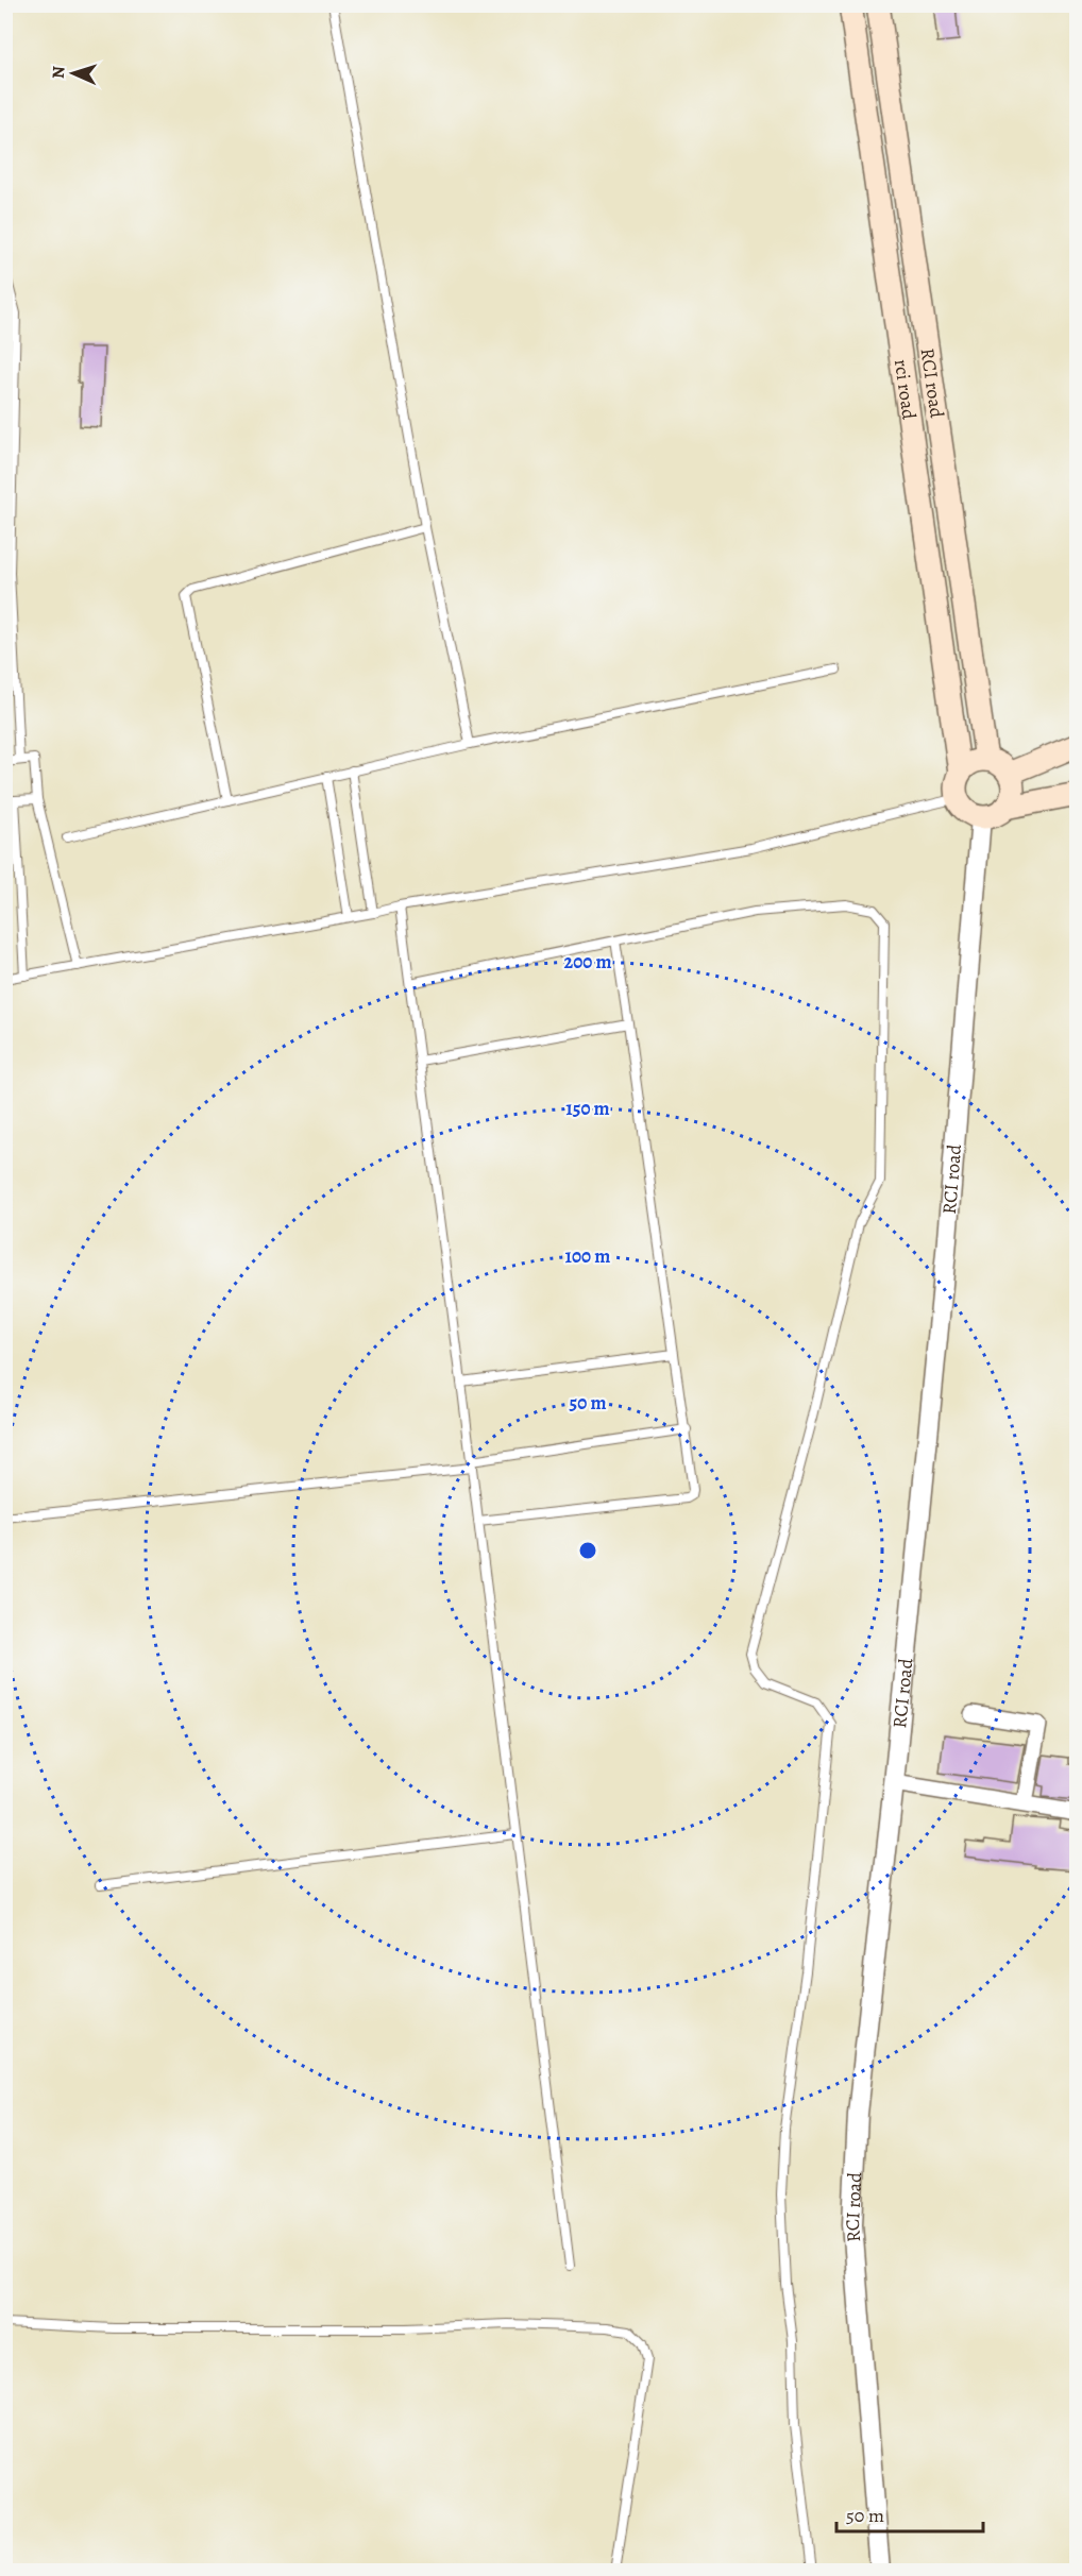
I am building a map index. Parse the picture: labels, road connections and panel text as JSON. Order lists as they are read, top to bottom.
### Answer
{
  "streets": {
    "main road": ["RCI road", "rci road"]
  },
  "crossings": [
    ["RCI road", "rci road"]
  ],
  "scale_bar": "50 m",
  "north": "left",
  "rings": [
    "200 m",
    "150 m",
    "100 m",
    "50 m"
  ]
}
